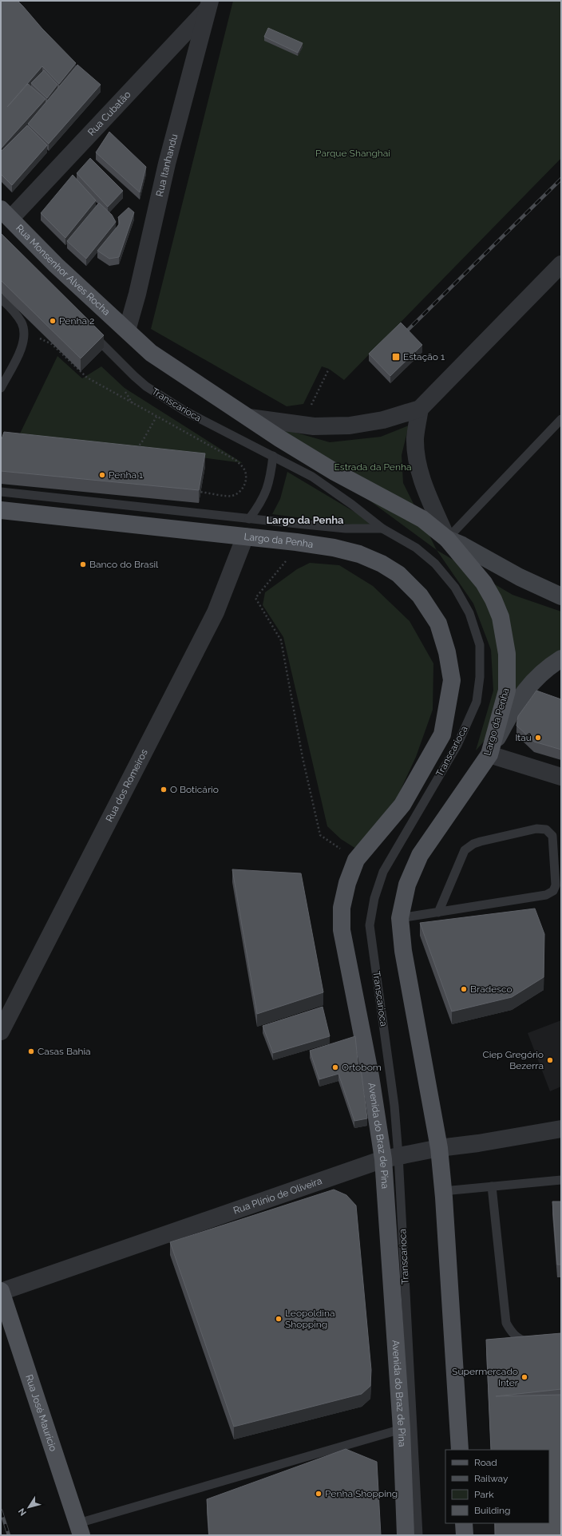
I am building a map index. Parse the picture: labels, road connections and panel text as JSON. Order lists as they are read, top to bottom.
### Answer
{
  "streets": {
    "main road": [
      "Rua Monsenhor Alves Rocha",
      "Largo da Penha",
      "Avenida do Braz de Pina",
      "Rua José Maurício"
    ],
    "street": [
      "Rua Cubatão",
      "Rua Itanhandu",
      "Rua dos Romeiros",
      "Rua Plínio de Oliveira"
    ],
    "lane": ["Transcarioca"]
  },
  "crossings": [
    ["Rua Cubatão", "Rua Itanhandu"],
    ["Rua Cubatão", "Rua Monsenhor Alves Rocha"],
    ["Rua Itanhandu", "Rua Monsenhor Alves Rocha"],
    ["Rua Itanhandu", "Largo da Penha"],
    ["Rua Monsenhor Alves Rocha", "Largo da Penha"],
    ["Transcarioca", "Avenida do Braz de Pina"],
    ["Transcarioca", "Rua Plínio de Oliveira"],
    ["Largo da Penha", "Rua dos Romeiros"],
    ["Largo da Penha", "Avenida do Braz de Pina"],
    ["Avenida do Braz de Pina", "Rua Plínio de Oliveira"],
    ["Rua Plínio de Oliveira", "Rua José Maurício"]
  ],
  "districts": ["Largo da Penha"],
  "parks": ["Parque Shanghai", "Estrada da Penha"],
  "places": {
    "other": [
      "Penha 2",
      "Penha 1",
      "Banco do Brasil",
      "Itaú",
      "O Boticário",
      "Bradesco",
      "Casas Bahia",
      "Ciep Gregório Bezerra",
      "Ortobom",
      "Leopoldina Shopping",
      "Supermercado Inter",
      "Penha Shopping"
    ],
    "transit": ["Estação 1"]
  },
  "legend": [
    "Road",
    "Railway",
    "Park",
    "Building"
  ],
  "north": "bottom left"
}
